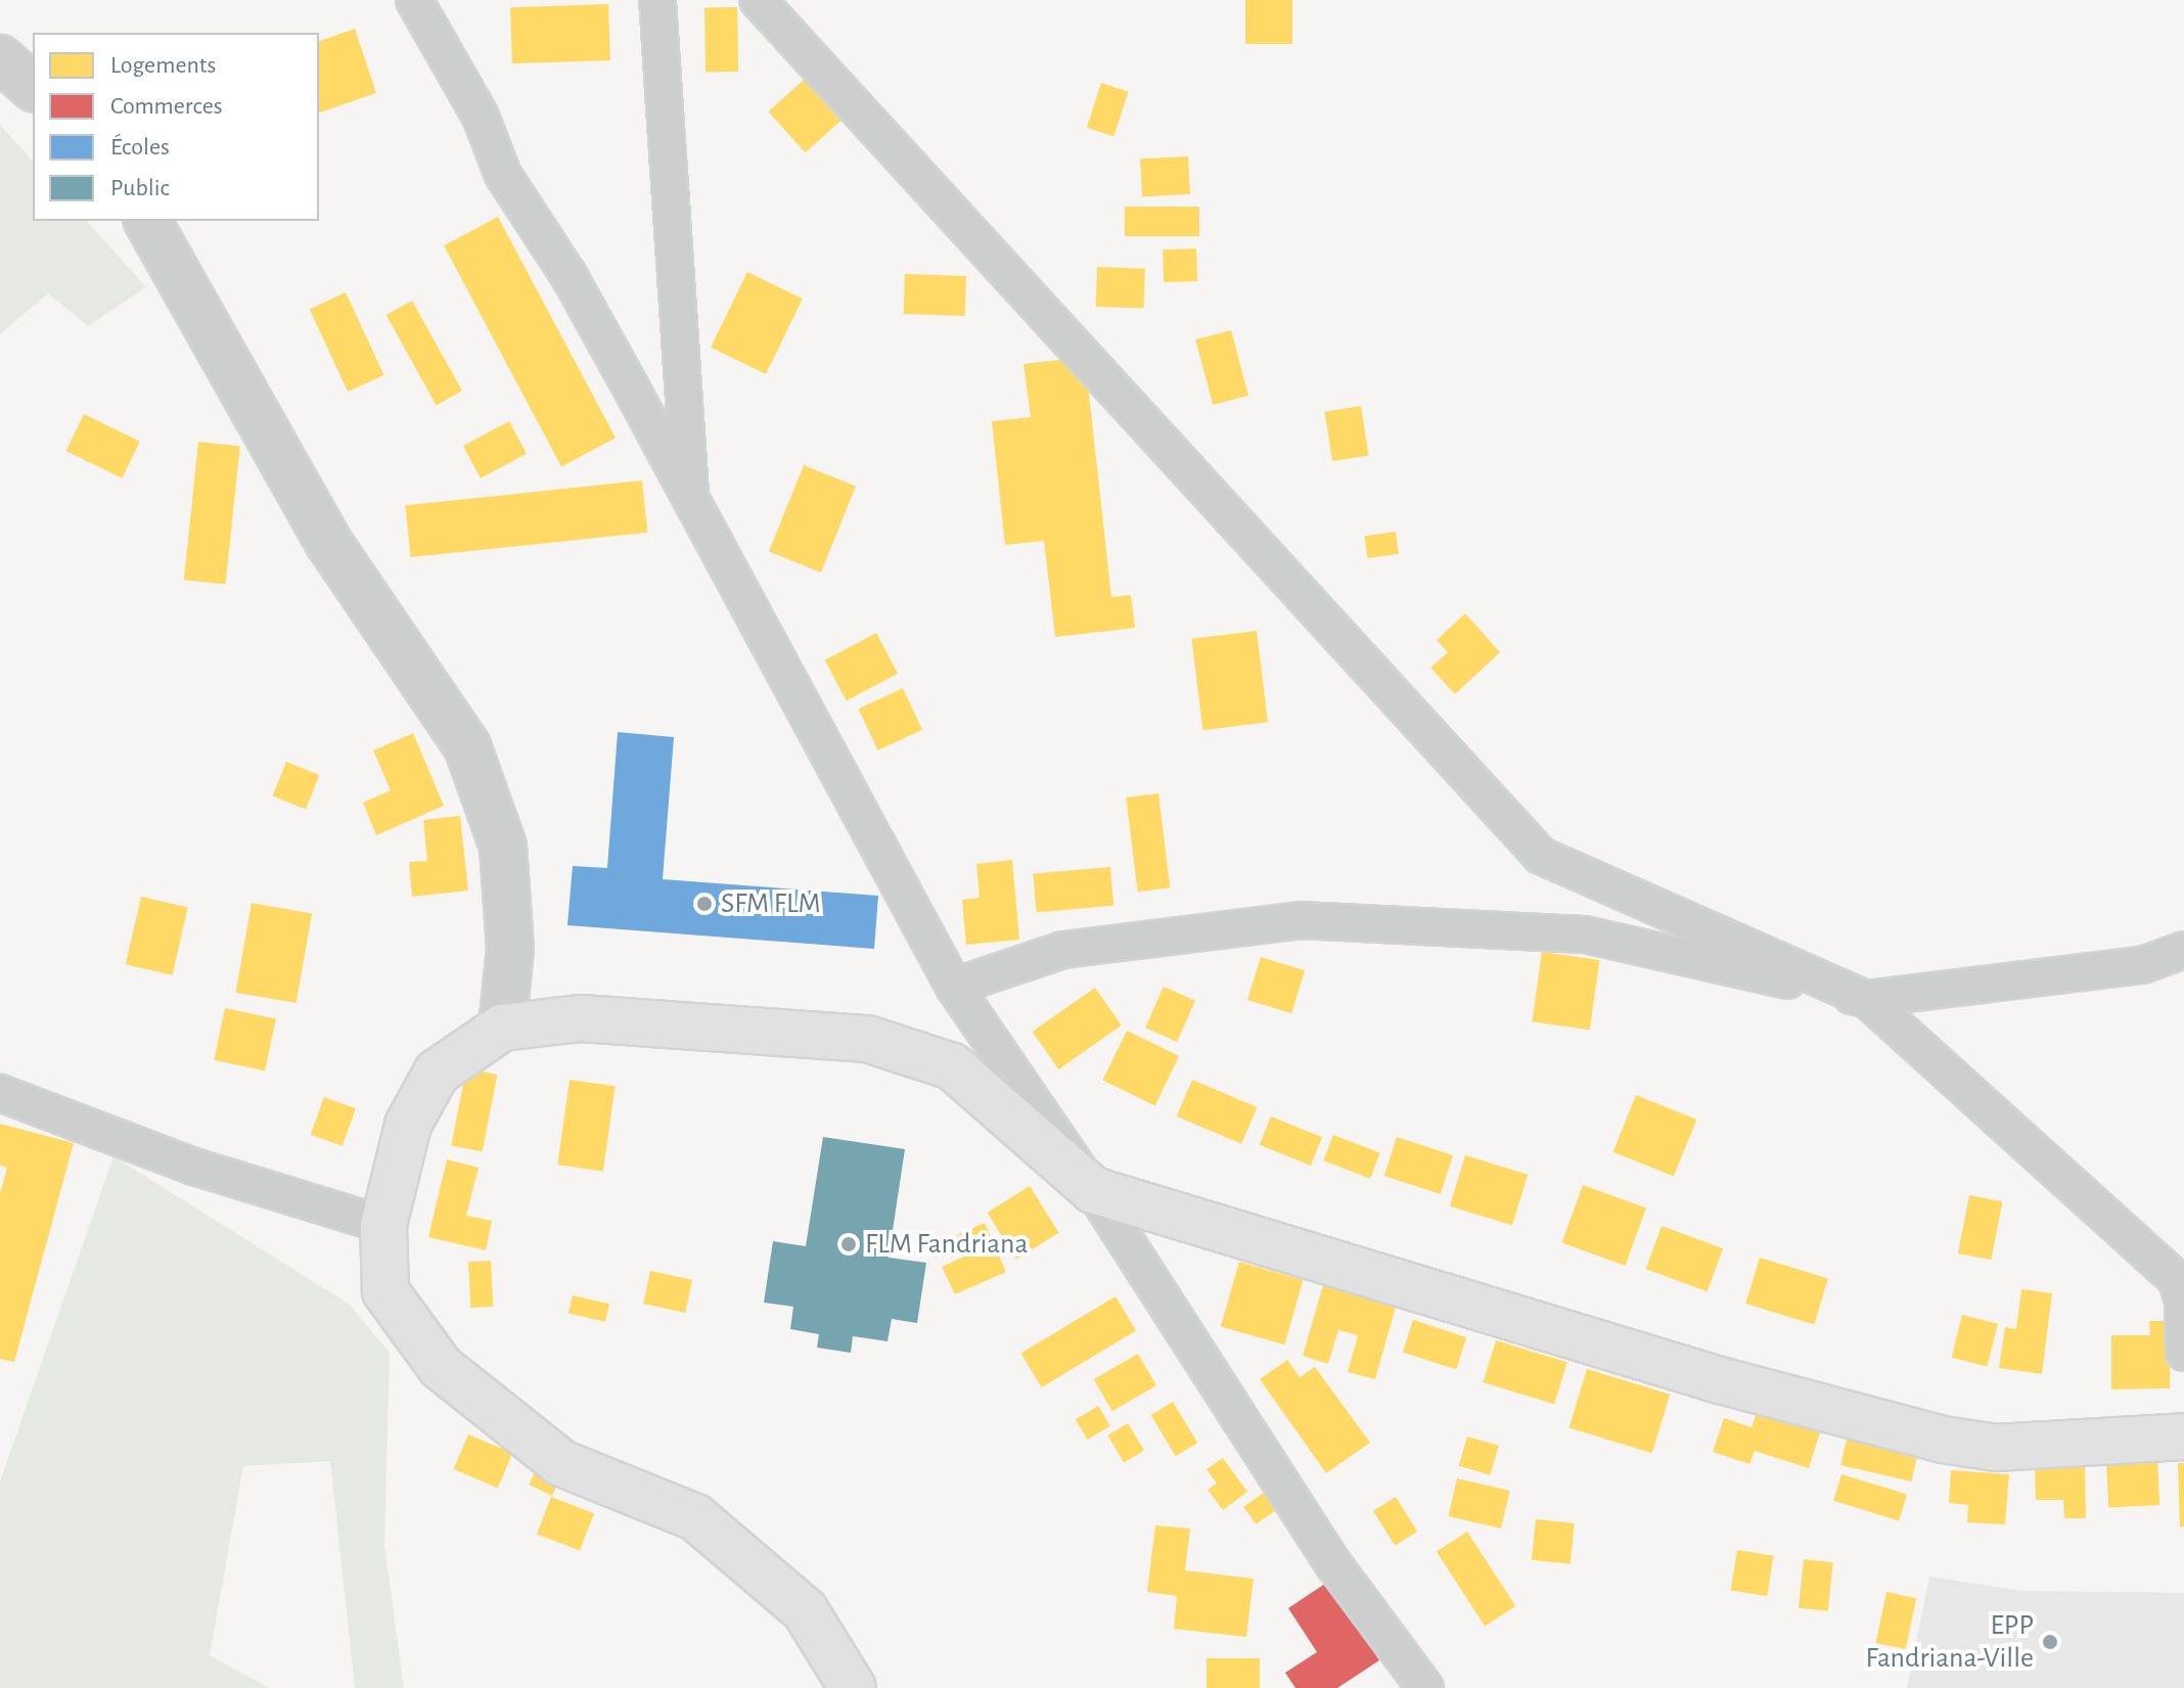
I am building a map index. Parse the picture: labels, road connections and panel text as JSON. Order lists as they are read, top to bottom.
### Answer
{
  "places": ["SFM FLM", "FLM Fandriana", "EPP Fandriana-Ville"],
  "legend": [
    "Logements",
    "Commerces",
    "Écoles",
    "Public"
  ]
}
